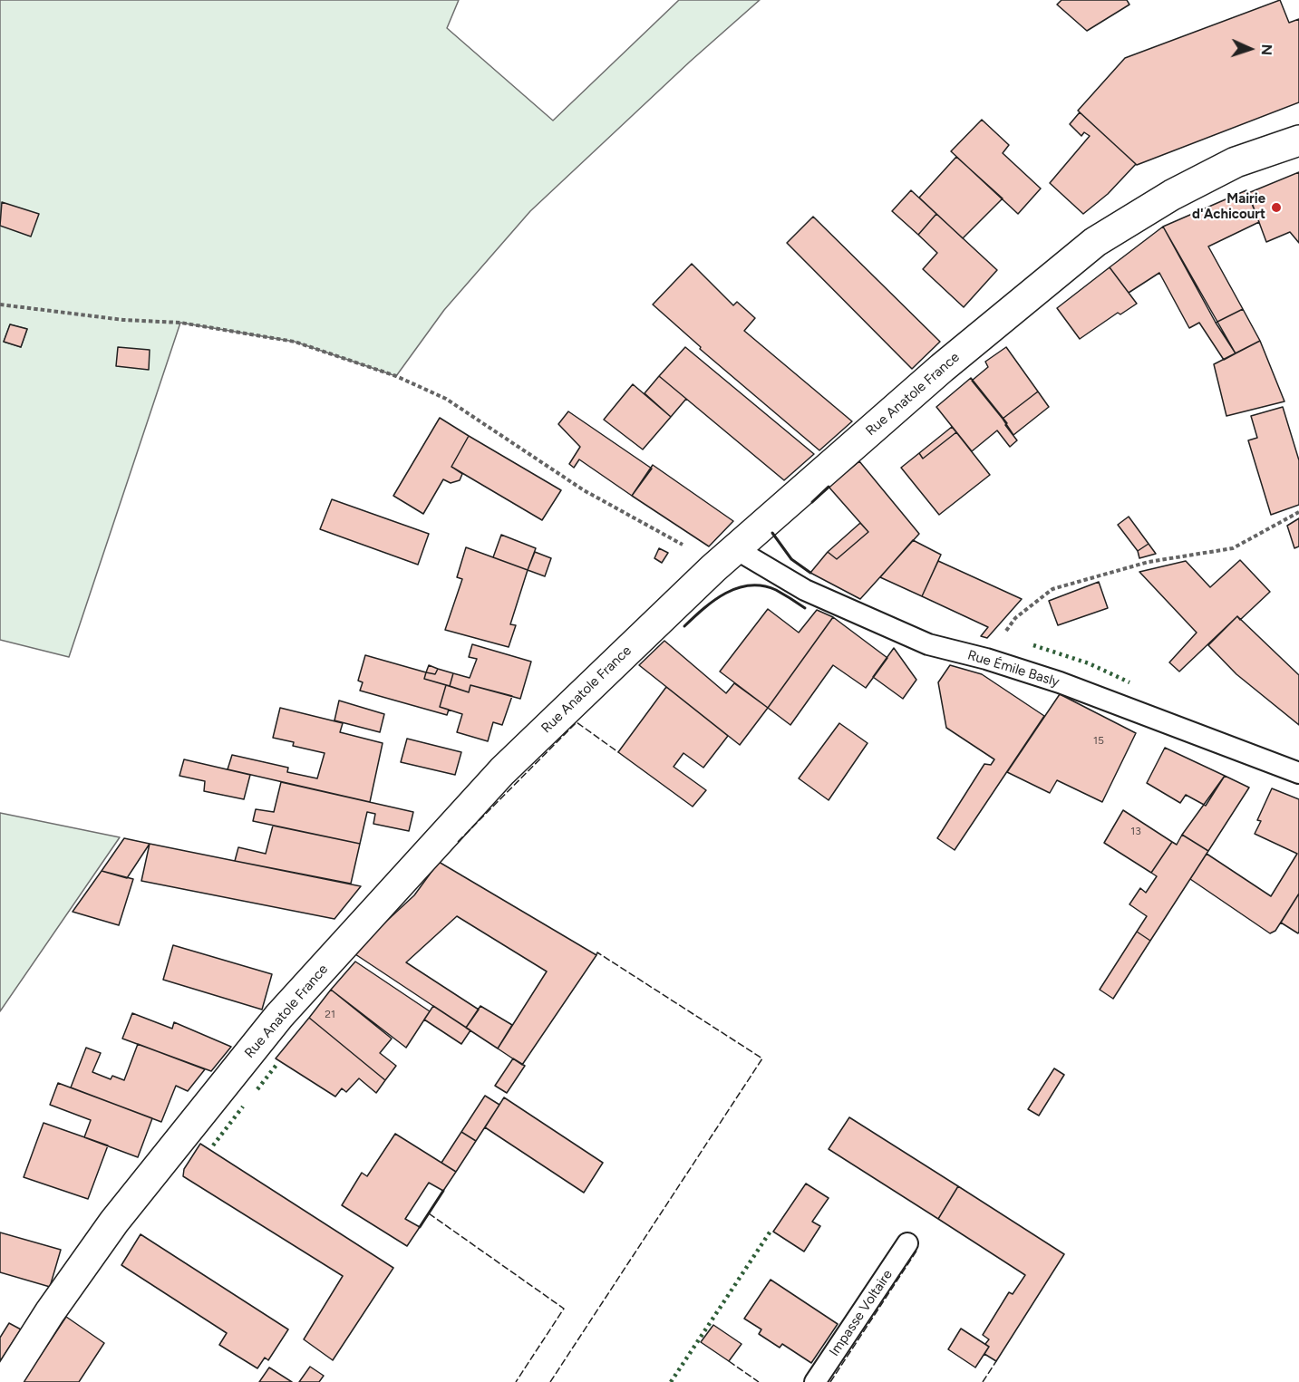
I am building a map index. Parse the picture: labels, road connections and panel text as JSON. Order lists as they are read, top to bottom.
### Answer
{
  "streets": {
    "street": ["Rue Anatole France"],
    "lane": ["Rue Émile Basly", "Impasse Voltaire"]
  },
  "crossings": [
    ["Rue Anatole France", "Rue Émile Basly"]
  ],
  "places": ["Mairie d'Achicourt"],
  "house_numbers": ["15", "13", "21"],
  "north": "right"
}
